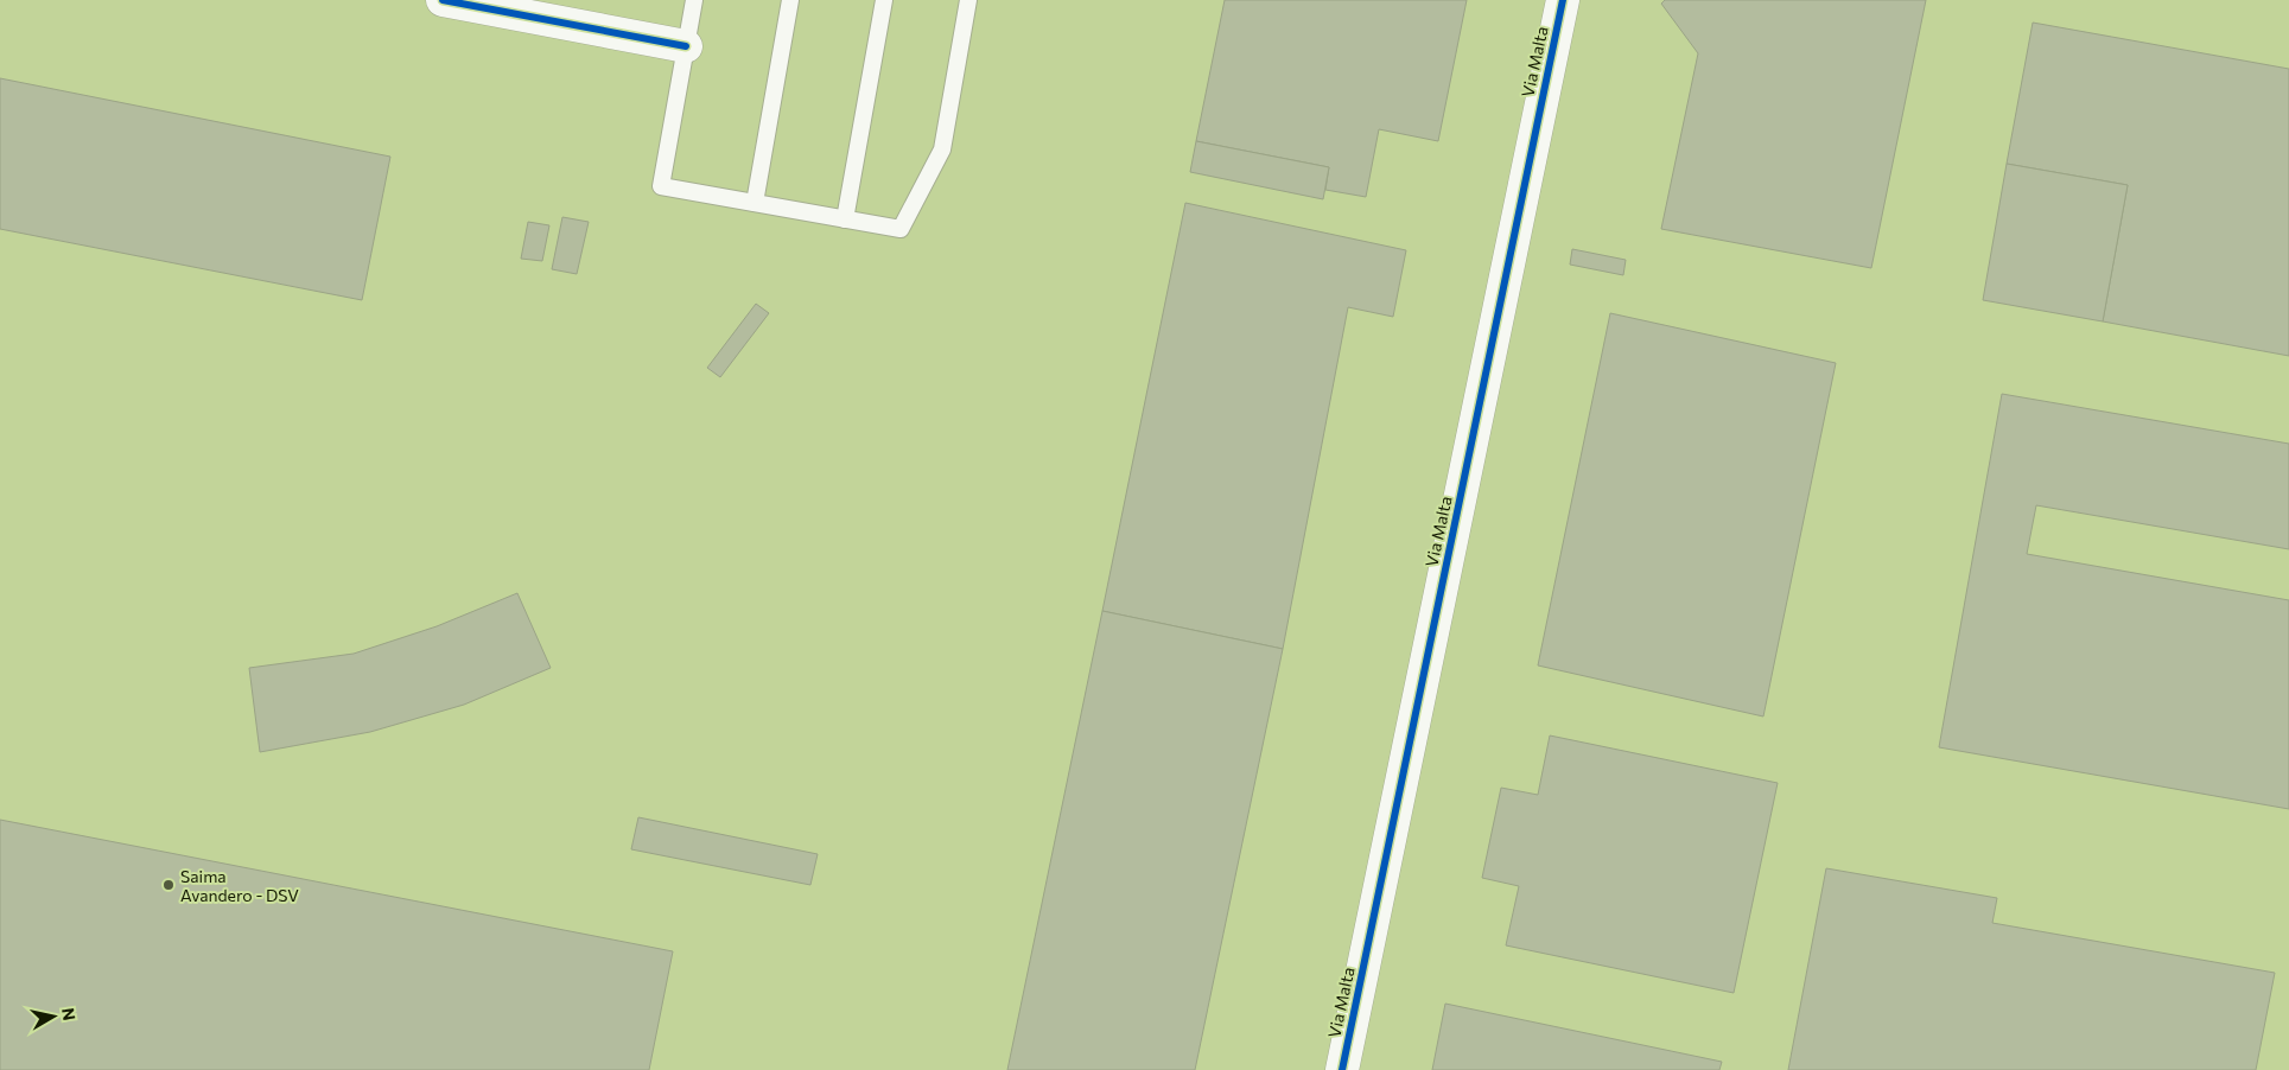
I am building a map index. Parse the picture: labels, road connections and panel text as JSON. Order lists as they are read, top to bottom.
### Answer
{
  "streets": {
    "street": ["Via Malta"]
  },
  "places": ["Saima Avandero - DSV"],
  "north": "right"
}
